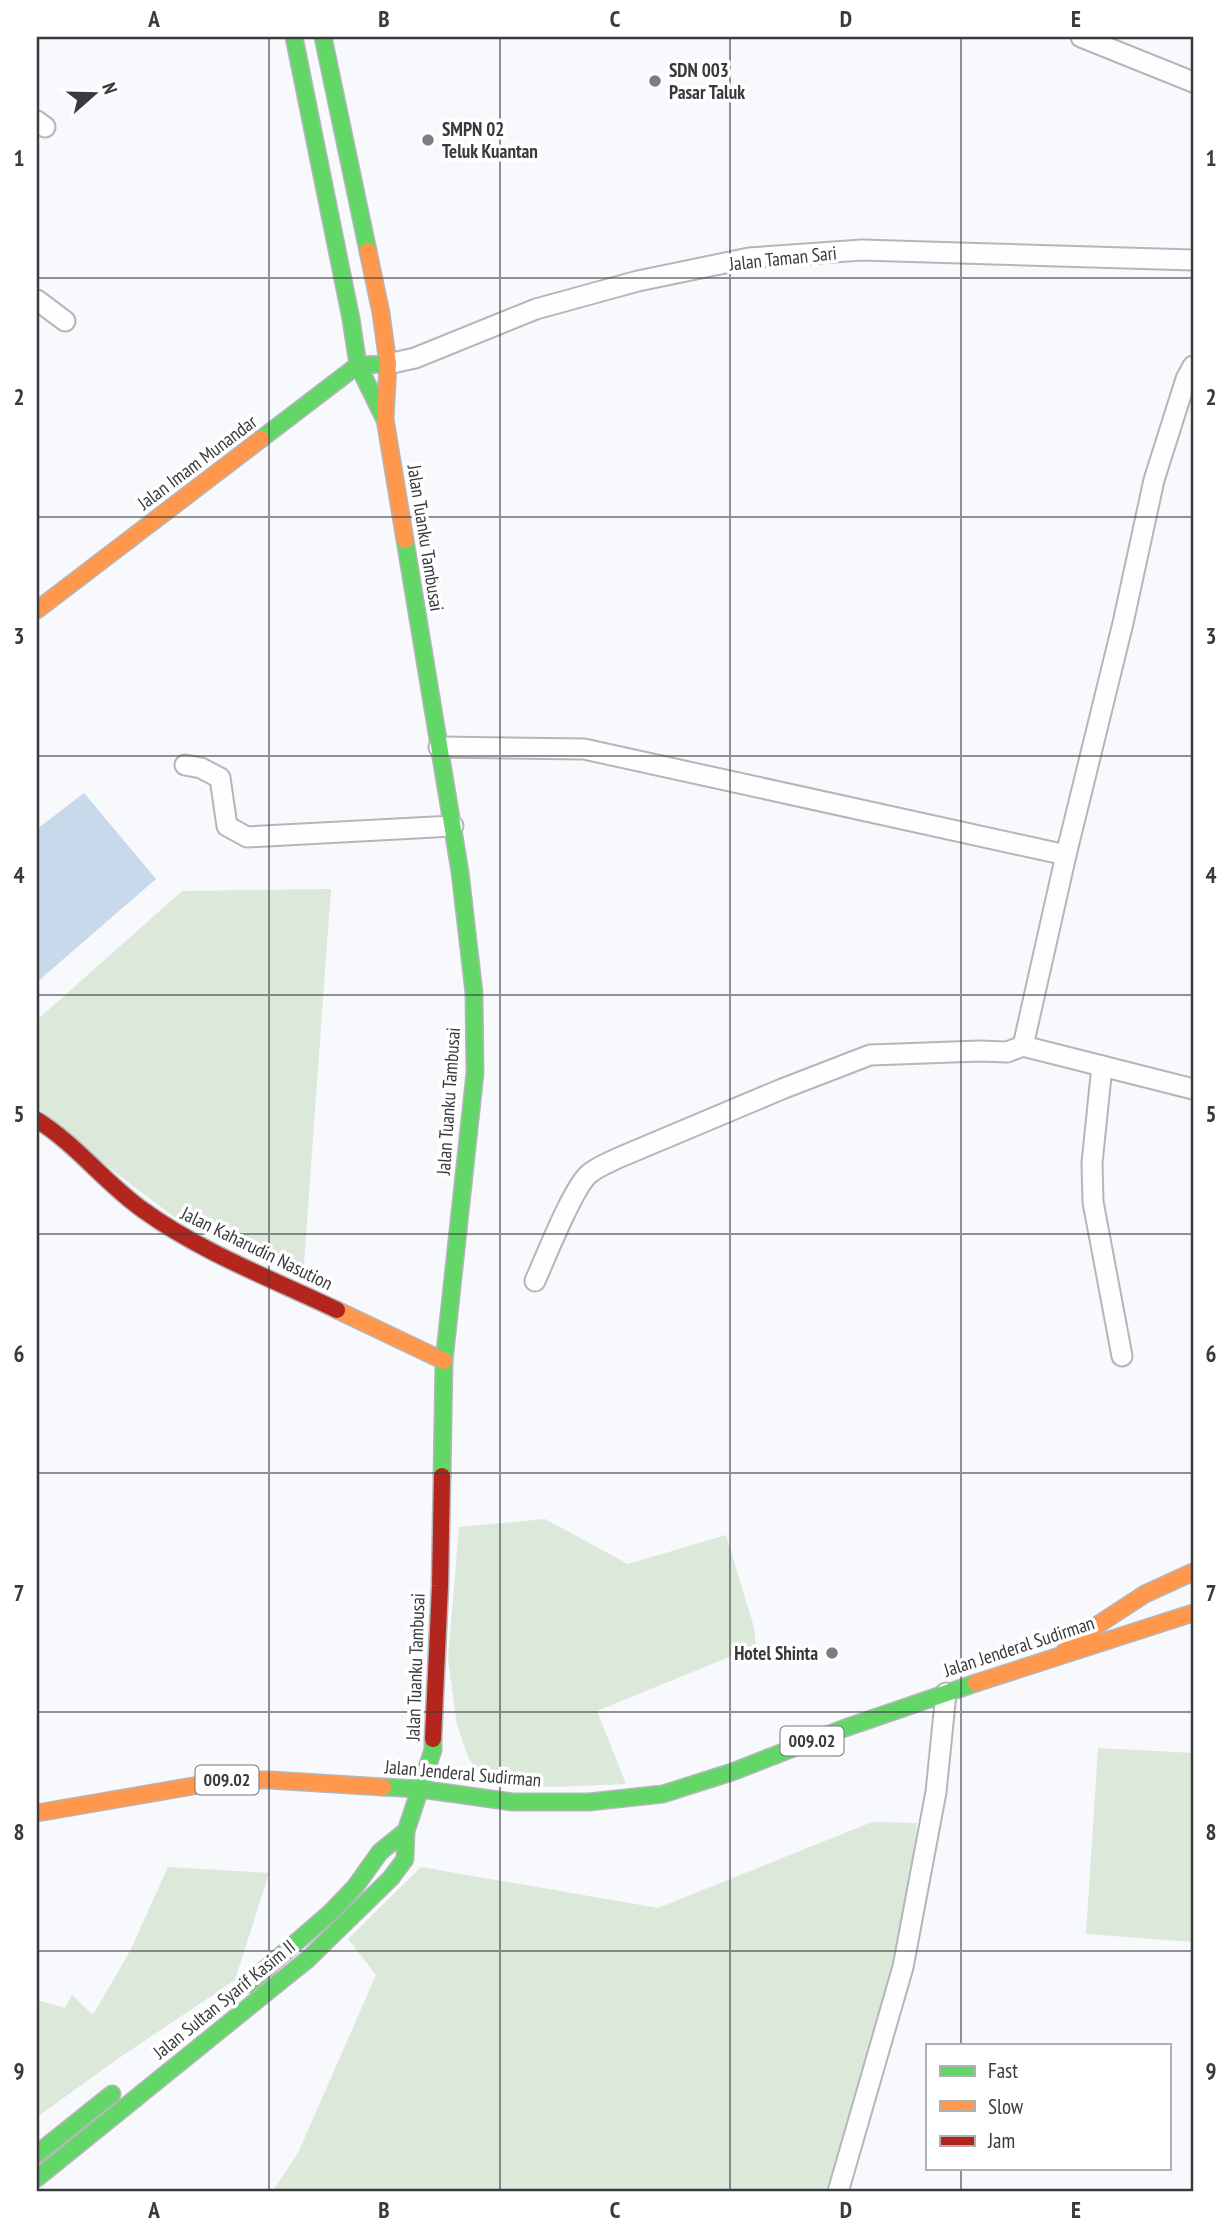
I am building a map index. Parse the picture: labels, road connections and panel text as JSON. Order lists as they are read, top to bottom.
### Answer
{
  "streets": {
    "main road": [
      "Jalan Imam Munandar",
      "Jalan Tuanku Tambusai",
      "Jalan Kaharudin Nasution",
      "Jalan Jenderal Sudirman",
      "009.02",
      "Jalan Sultan Syarif Kasim II"
    ],
    "street": ["Jalan Taman Sari"]
  },
  "crossings": [
    ["Jalan Taman Sari", "Jalan Tuanku Tambusai"],
    ["Jalan Imam Munandar", "Jalan Tuanku Tambusai"],
    ["Jalan Tuanku Tambusai", "Jalan Kaharudin Nasution"],
    ["Jalan Tuanku Tambusai", "Jalan Jenderal Sudirman"],
    ["Jalan Tuanku Tambusai", "Jalan Sultan Syarif Kasim II"],
    ["Jalan Jenderal Sudirman", "Jalan Sultan Syarif Kasim II"]
  ],
  "places": ["SDN 003 Pasar Taluk", "SMPN 02 Teluk Kuantan", "Hotel Shinta"],
  "legend": ["Fast", "Slow", "Jam"],
  "north": "right",
  "grid": {
    "columns": [
      "A",
      "B",
      "C",
      "D",
      "E"
    ],
    "rows": [
      "1",
      "2",
      "3",
      "4",
      "5",
      "6",
      "7",
      "8",
      "9"
    ]
  }
}
